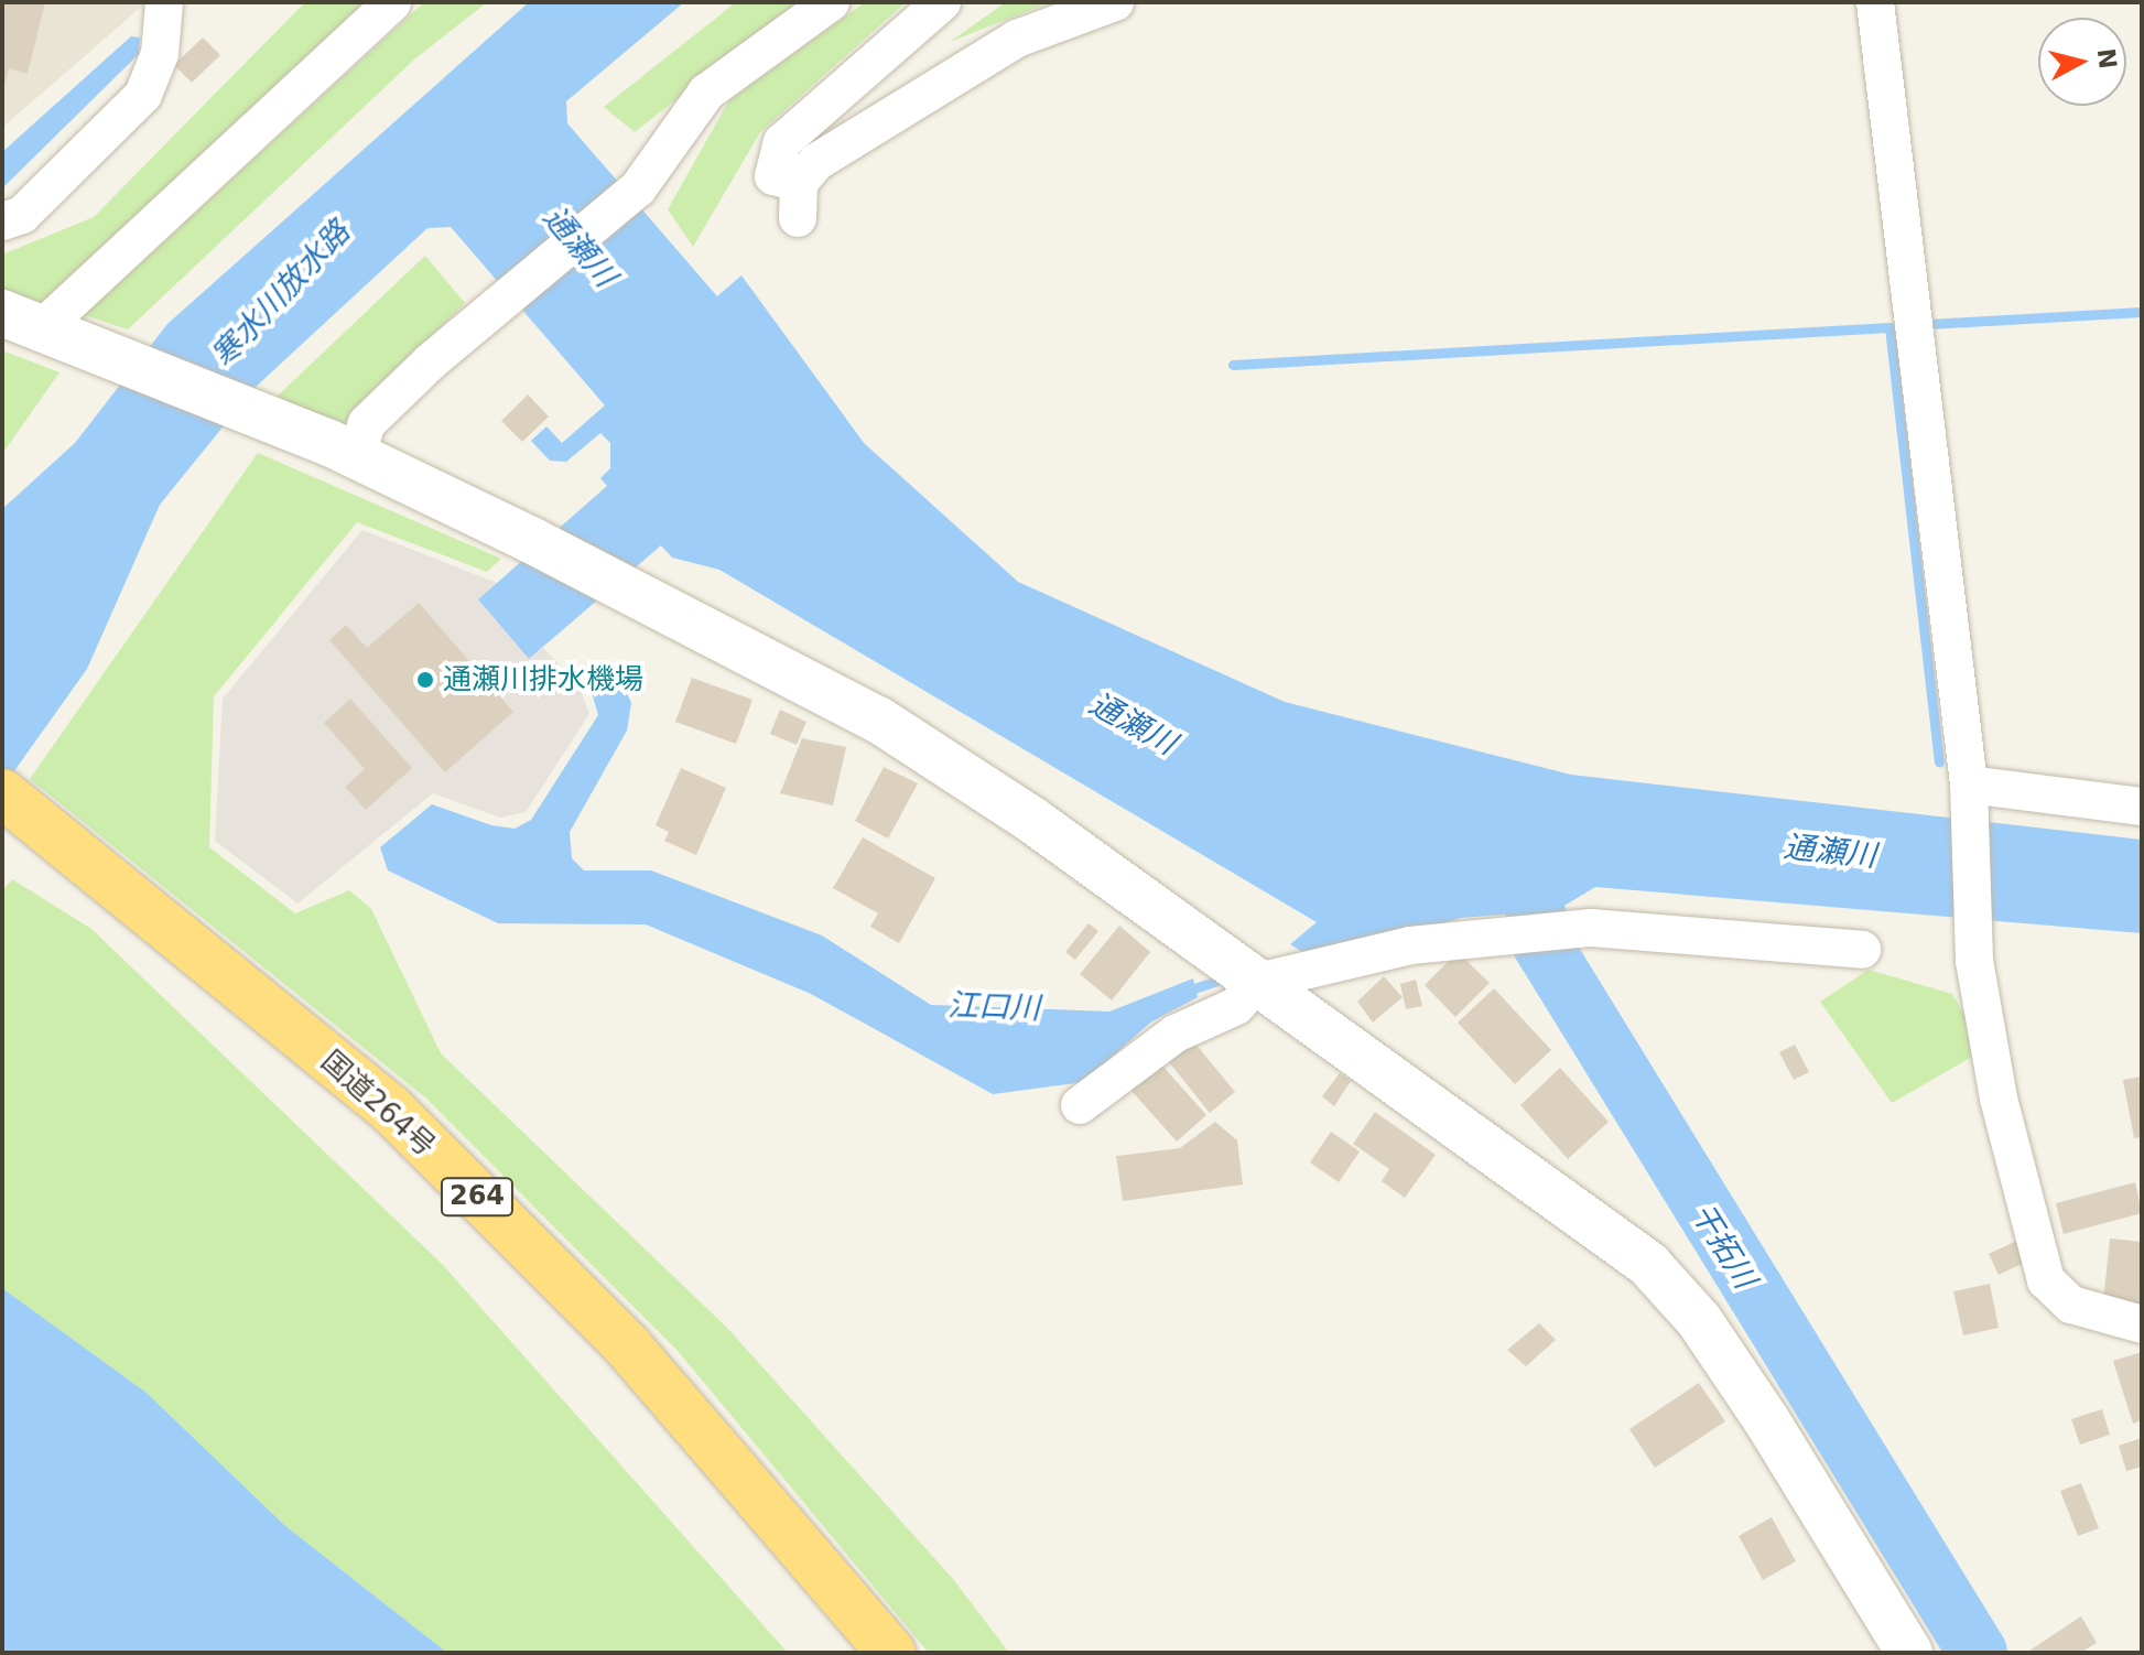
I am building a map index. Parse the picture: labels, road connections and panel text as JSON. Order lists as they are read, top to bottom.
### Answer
{
  "streets": {
    "highway": ["国道264号", "264"]
  },
  "water": [
    "通瀬川",
    "寒水川放水路",
    "江口川",
    "干拓川"
  ],
  "places": ["通瀬川排水機場"],
  "north": "right"
}
